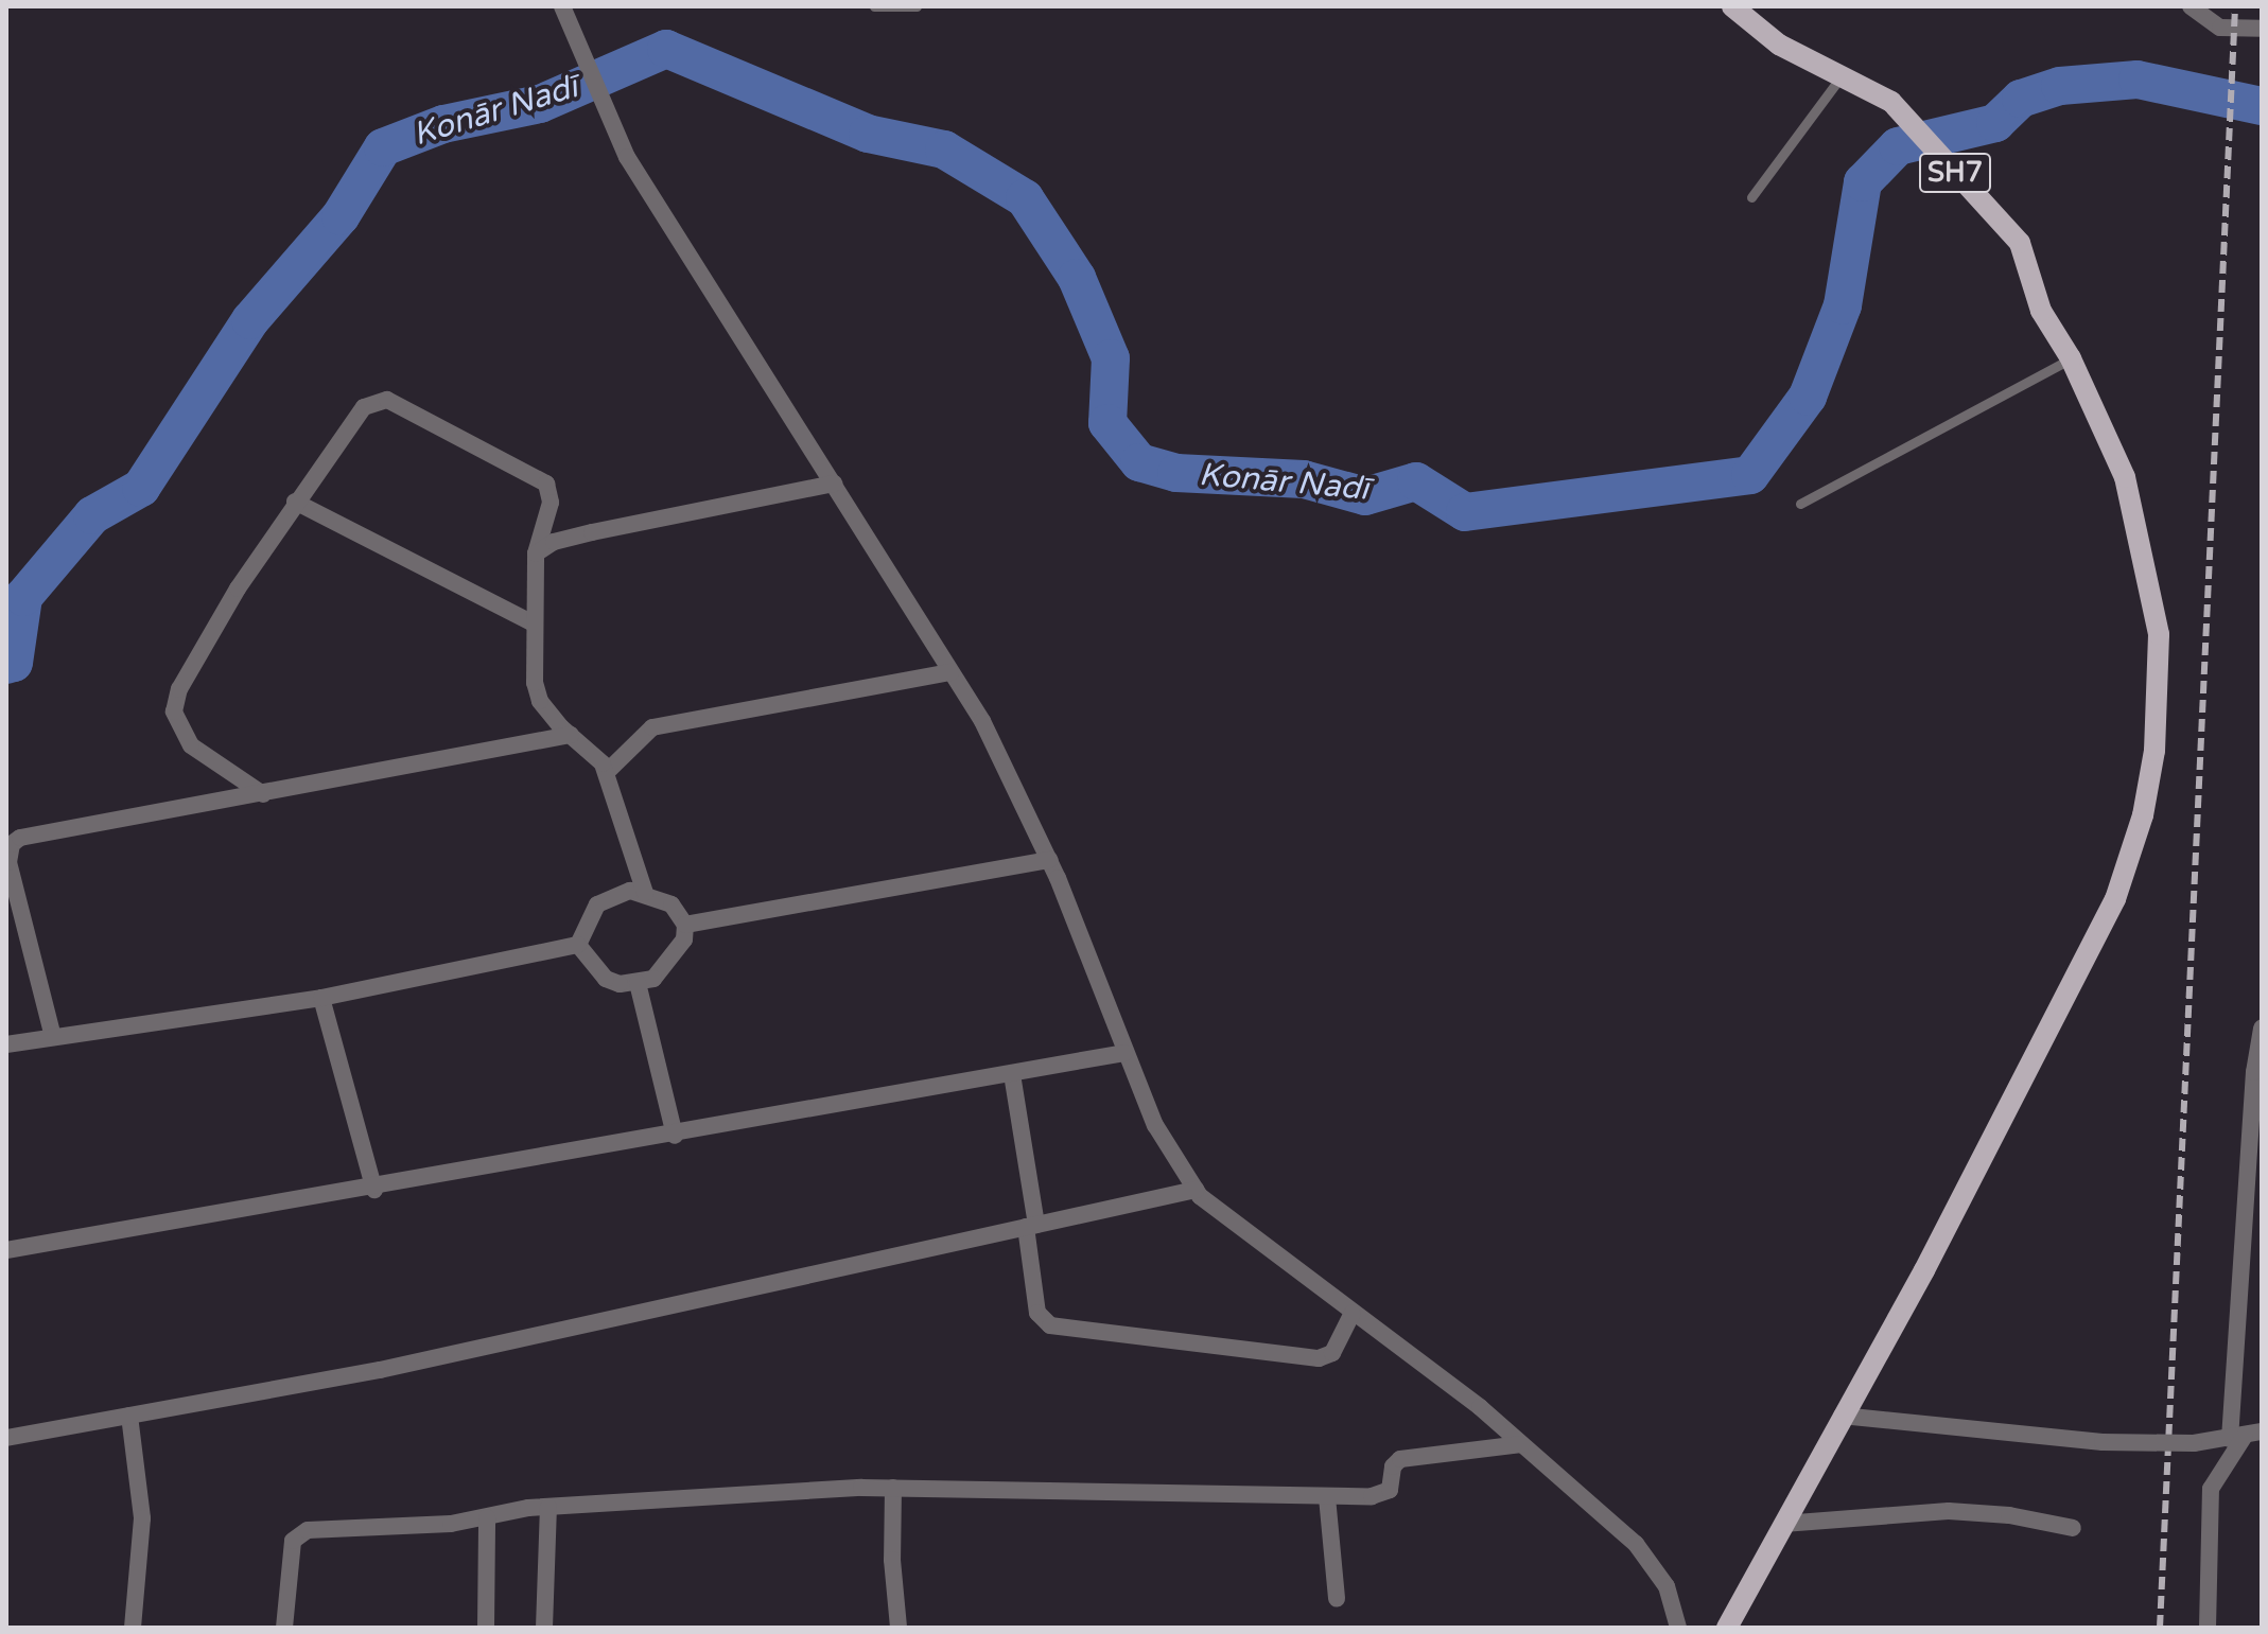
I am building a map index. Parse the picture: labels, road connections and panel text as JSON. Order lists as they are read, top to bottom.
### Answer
{
  "streets": {
    "main road": ["SH7"]
  },
  "water": ["Konār Nadī"]
}
